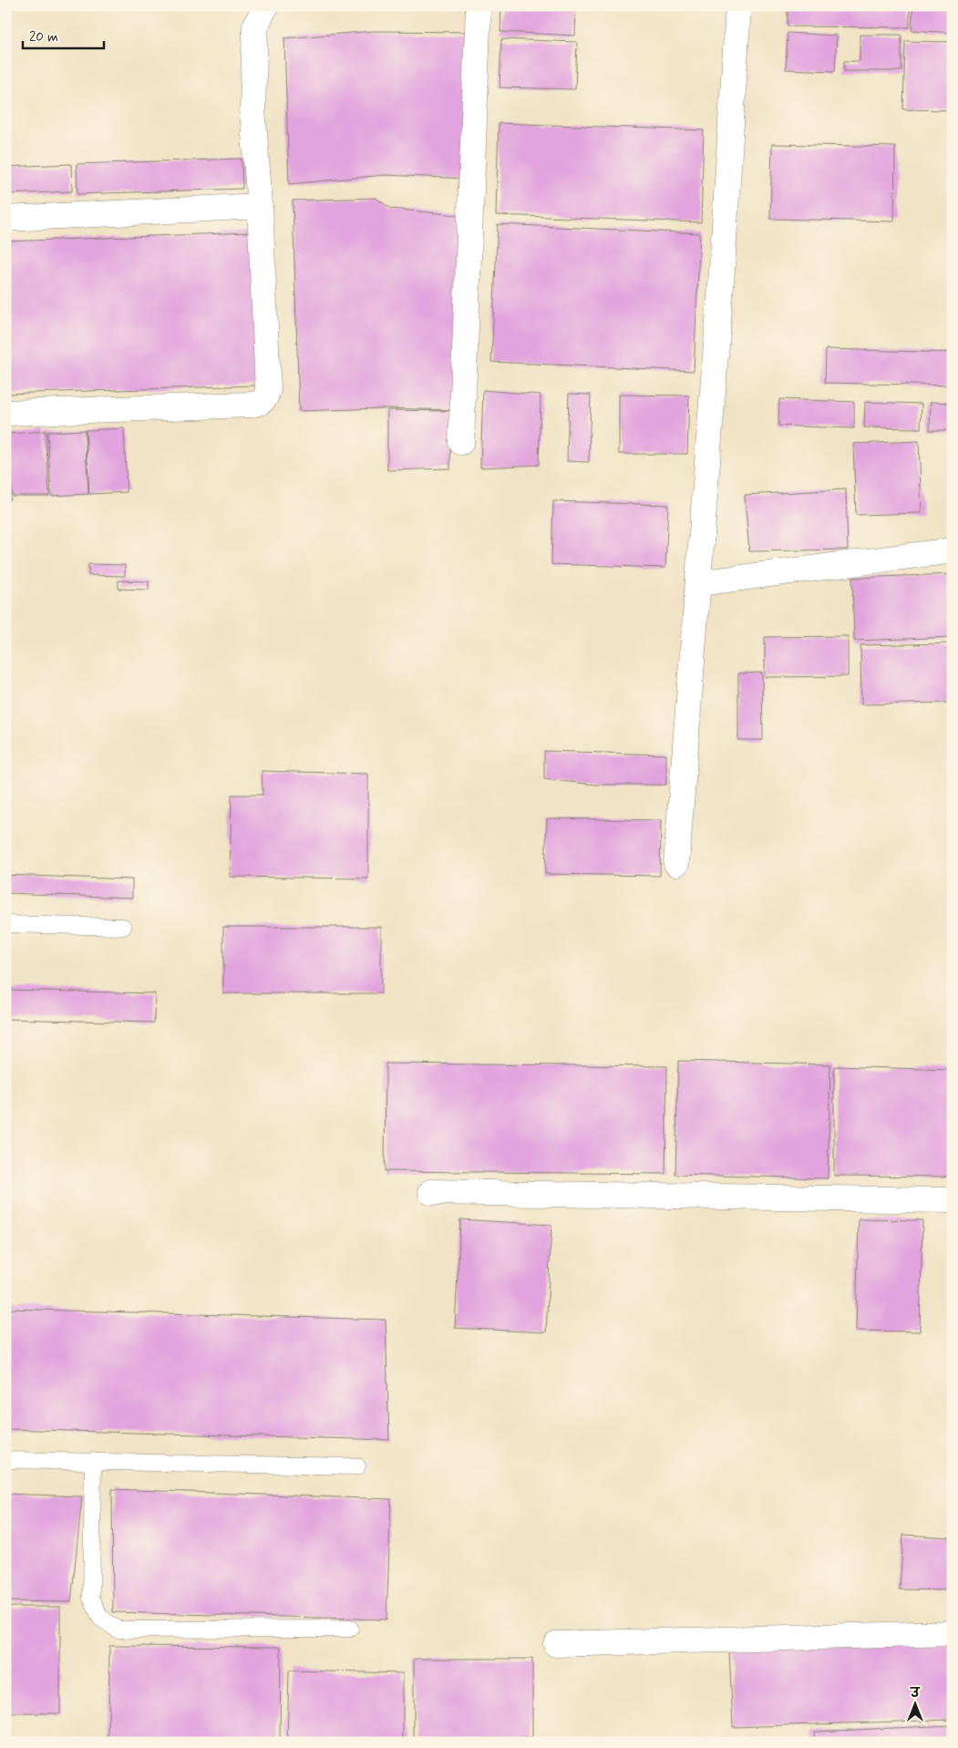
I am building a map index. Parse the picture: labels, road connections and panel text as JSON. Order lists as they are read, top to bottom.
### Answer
{
  "scale_bar": "20 m",
  "north": "top"
}
